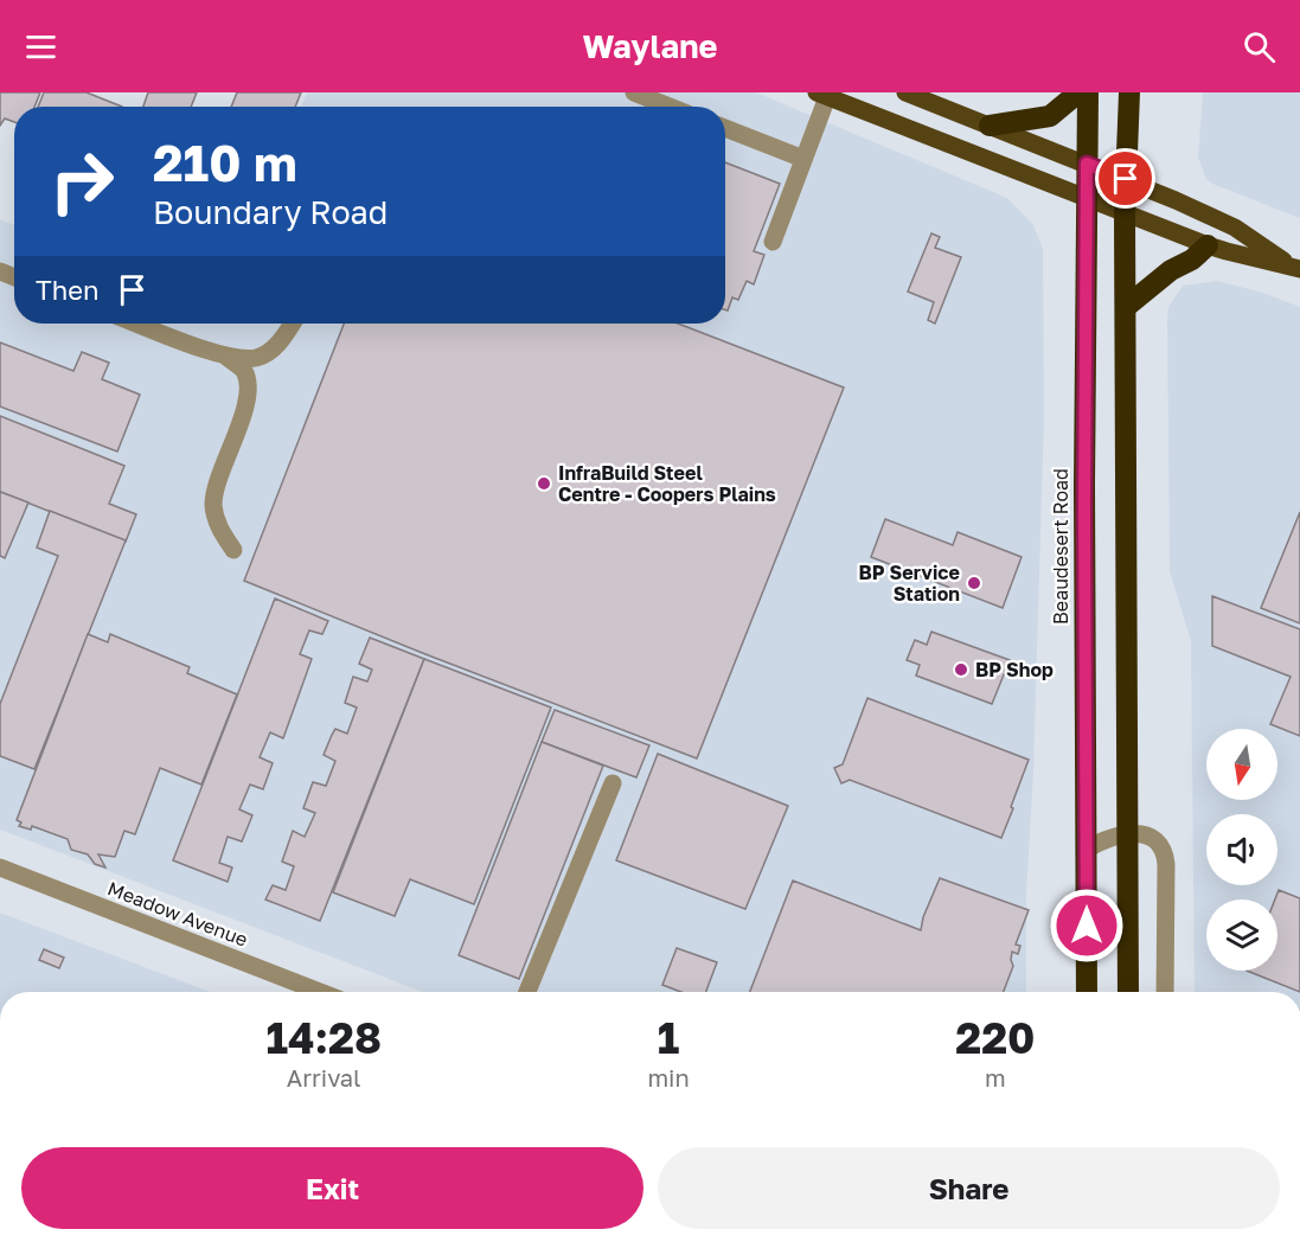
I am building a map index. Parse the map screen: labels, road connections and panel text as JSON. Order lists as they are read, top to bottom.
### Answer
{
  "streets": {
    "highway": ["Beaudesert Road"],
    "street": ["Meadow Avenue"]
  },
  "places": ["InfraBuild Steel Centre - Coopers Plains", "BP Service Station", "BP Shop"],
  "north": "bottom",
  "page": {
    "header": "Waylane",
    "turn": ["210 m", "Boundary Road"],
    "then": "Then",
    "eta": [
      "14:28",
      "Arrival",
      "1",
      "min",
      "220",
      "m"
    ],
    "buttons": ["Exit", "Share"]
  }
}
